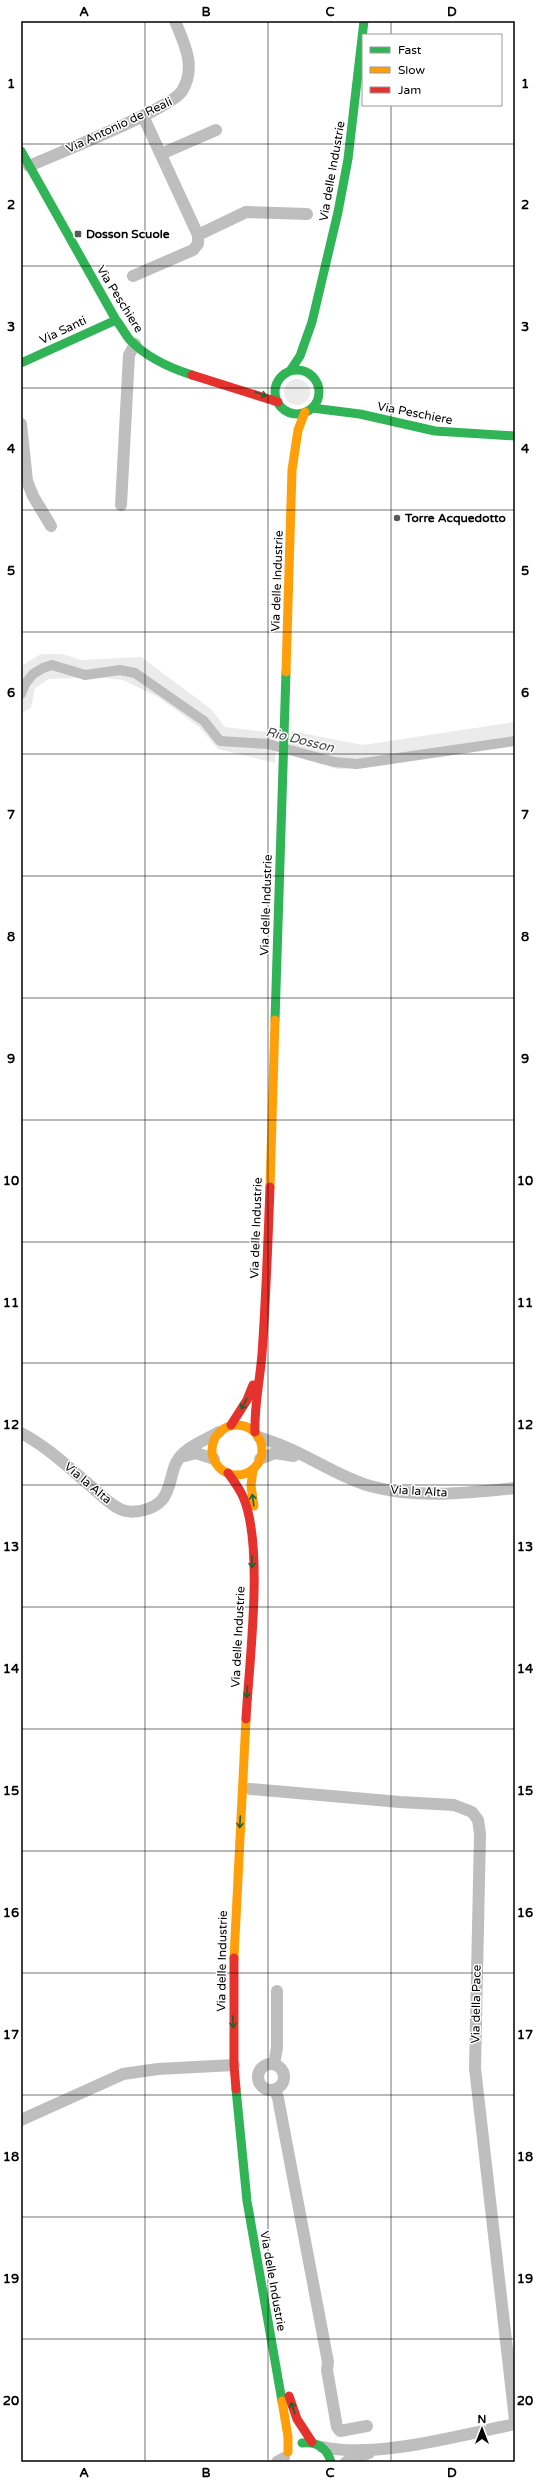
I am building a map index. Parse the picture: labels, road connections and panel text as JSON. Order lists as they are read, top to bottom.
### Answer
{
  "streets": {
    "main road": ["Via delle Industrie", "Via Peschiere", "Via Santi"],
    "street": ["Via Antonio de Reali", "Via la Alta", "Via della Pace"]
  },
  "crossings": [
    ["Via Antonio de Reali", "Via Peschiere"],
    ["Via delle Industrie", "Via Peschiere"],
    ["Via delle Industrie", "Via della Pace"],
    ["Via Peschiere", "Via Santi"]
  ],
  "water": ["Rio Dosson"],
  "places": {
    "transit": ["Dosson Scuole"],
    "other": ["Torre Acquedotto"]
  },
  "legend": ["Fast", "Slow", "Jam"],
  "north": "top",
  "grid": {
    "columns": [
      "A",
      "B",
      "C",
      "D"
    ],
    "rows": [
      "1",
      "2",
      "3",
      "4",
      "5",
      "6",
      "7",
      "8",
      "9",
      "10",
      "11",
      "12",
      "13",
      "14",
      "15",
      "16",
      "17",
      "18",
      "19",
      "20"
    ]
  }
}
